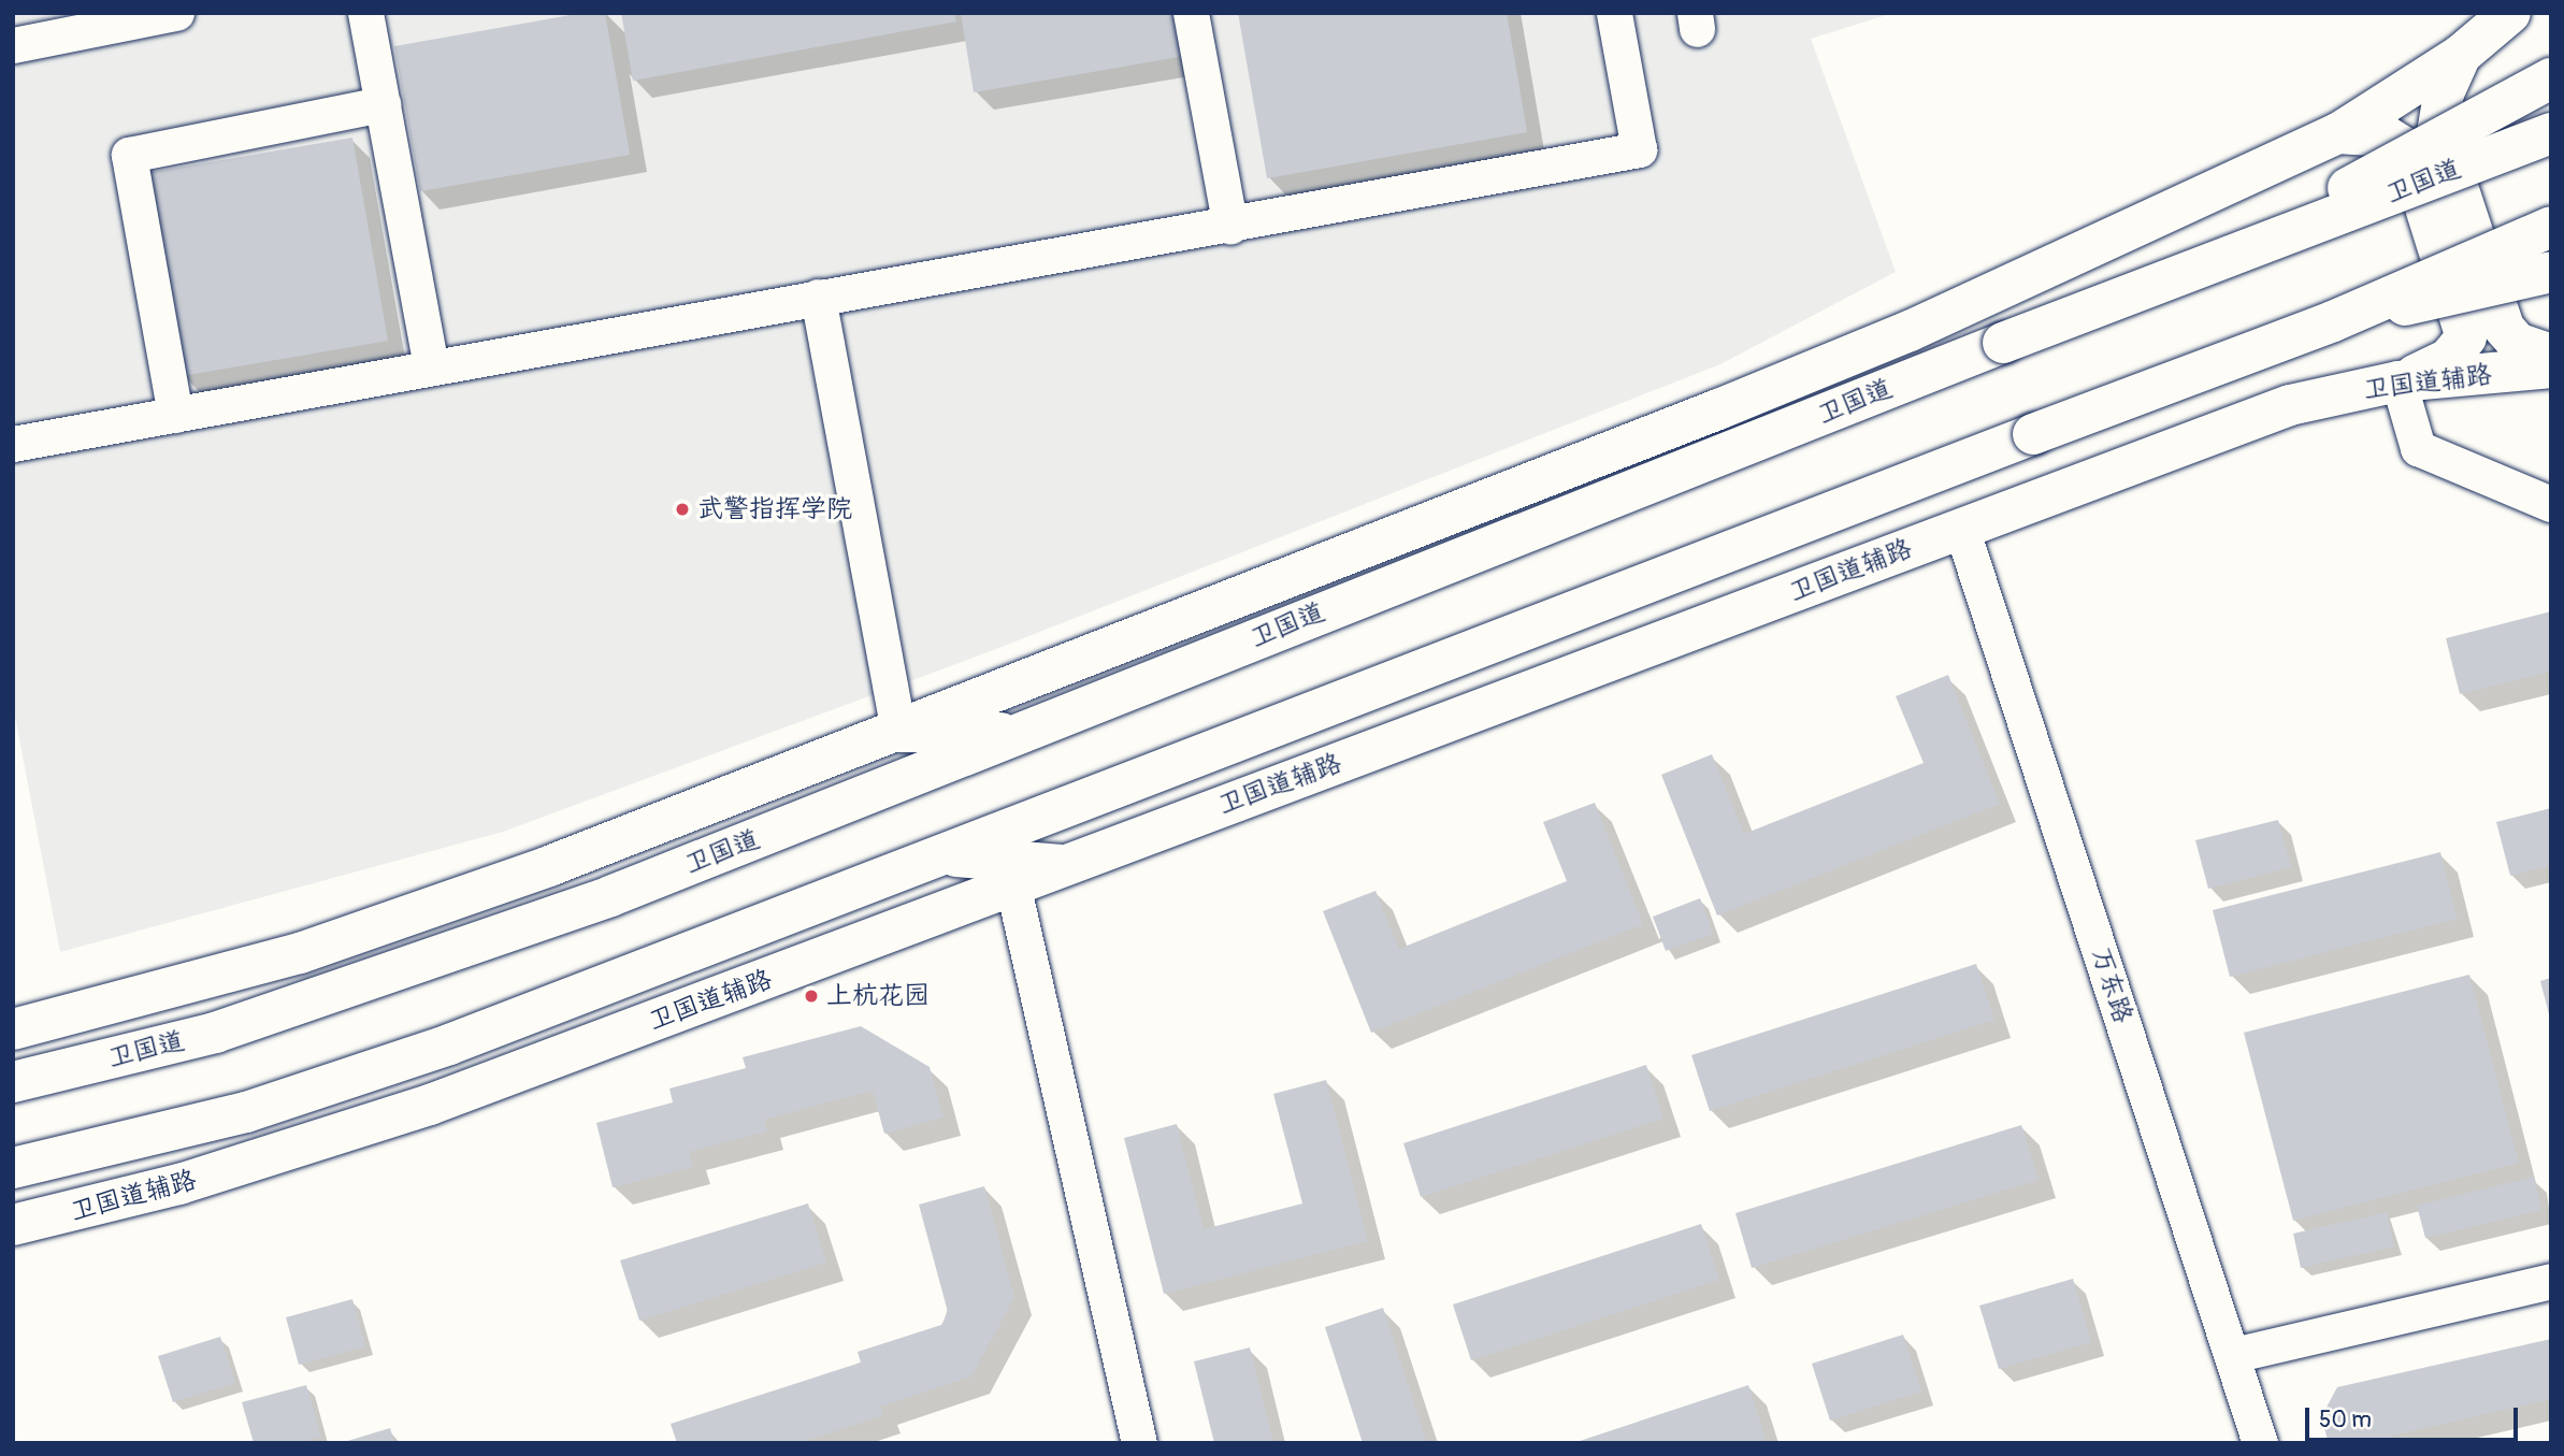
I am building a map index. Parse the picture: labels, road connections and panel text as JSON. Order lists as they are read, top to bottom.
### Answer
{
  "streets": {
    "main road": ["卫国道", "卫国道辅路"],
    "street": ["万东路"]
  },
  "crossings": [
    ["卫国道辅路", "万东路"]
  ],
  "places": ["武警指挥学院", "上杭花园"],
  "scale_bar": "50 m"
}
